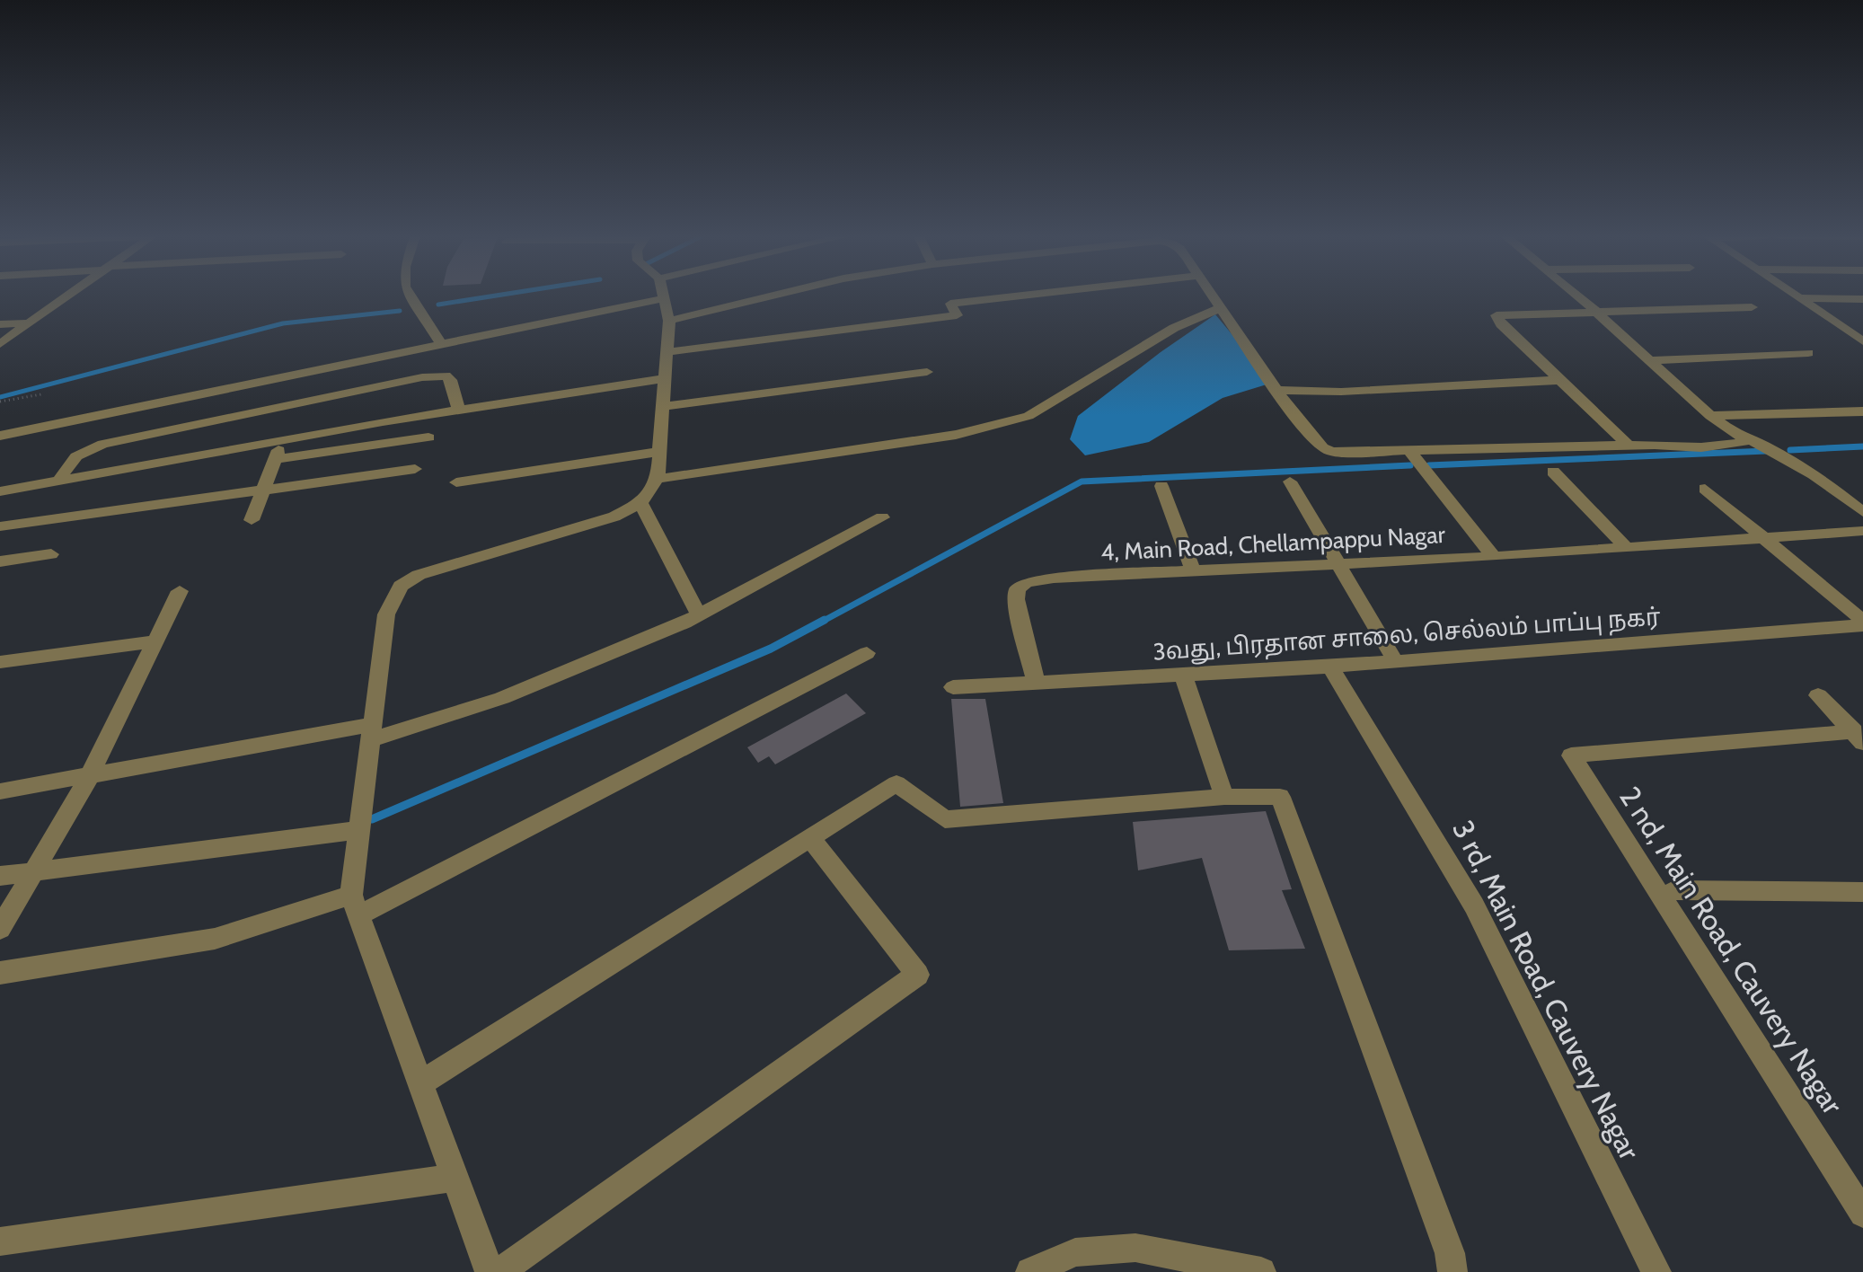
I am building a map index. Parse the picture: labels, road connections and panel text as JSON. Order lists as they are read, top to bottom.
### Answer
{
  "streets": {
    "street": [
      "4, Main Road, Chellampappu Nagar",
      "3வது, பிரதான சாலை, செல்லம் பாப்பு நகர்",
      "2 nd, Main Road, Cauvery Nagar",
      "3 rd, Main Road, Cauvery Nagar"
    ]
  },
  "crossings": [
    ["4, Main Road, Chellampappu Nagar", "3வது, பிரதான சாலை, செல்லம் பாப்பு நகர்"],
    ["3வது, பிரதான சாலை, செல்லம் பாப்பு நகர்", "3 rd, Main Road, Cauvery Nagar"]
  ]
}
